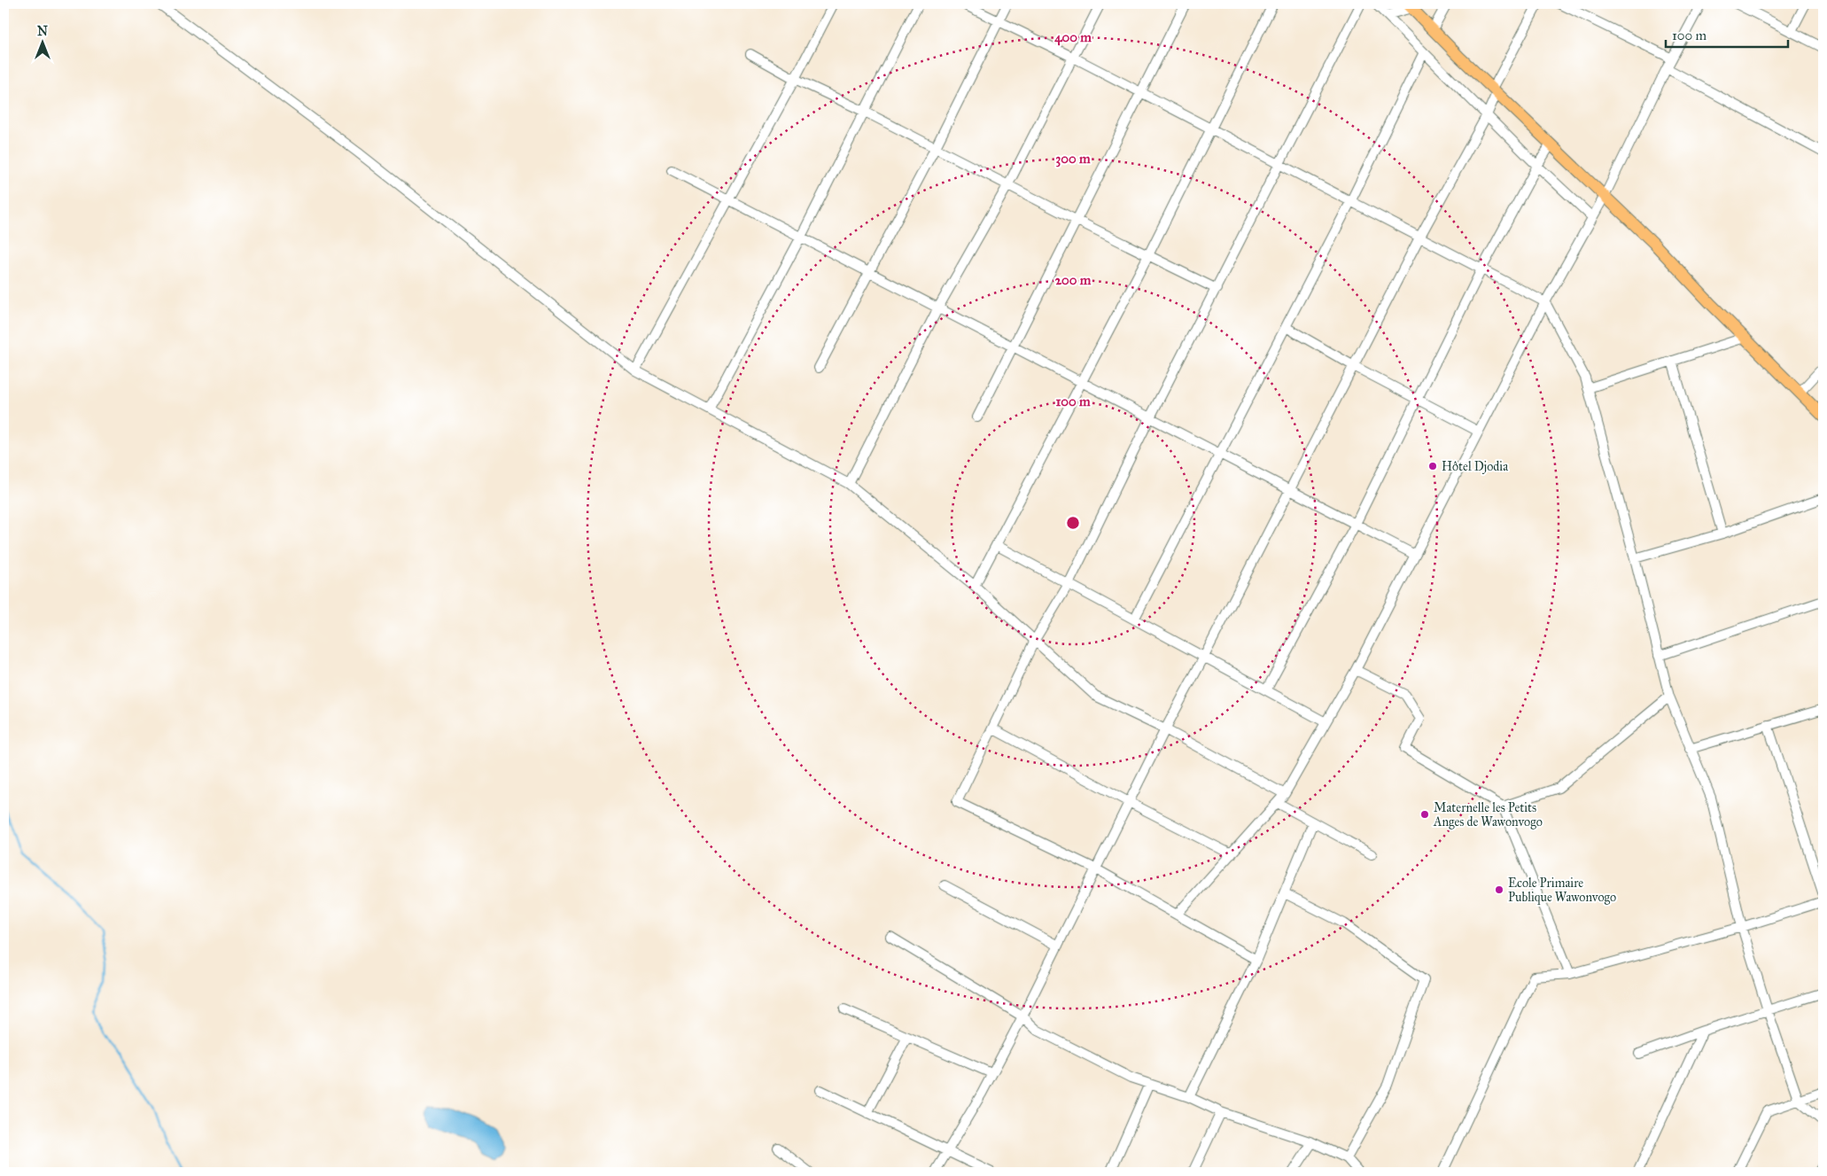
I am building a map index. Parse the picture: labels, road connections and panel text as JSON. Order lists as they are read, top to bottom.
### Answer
{
  "places": ["Hôtel Djodia", "Maternelle les Petits Anges de Wawonvogo", "Ecole Primaire Publique Wawonvogo"],
  "scale_bar": "100 m",
  "north": "top",
  "rings": [
    "400 m",
    "300 m",
    "200 m",
    "100 m"
  ]
}
